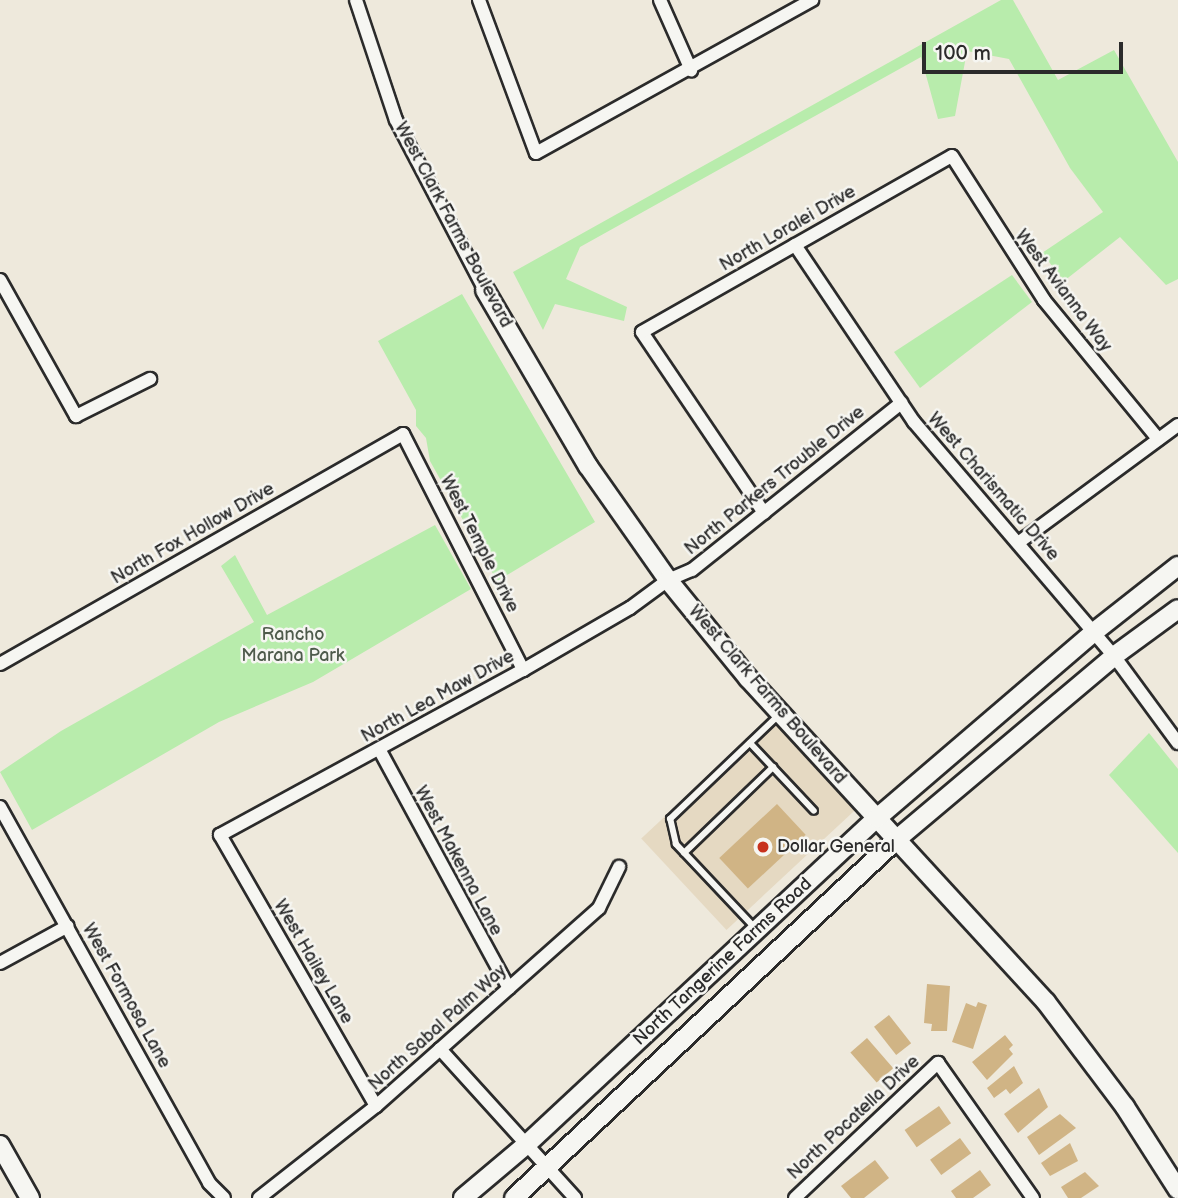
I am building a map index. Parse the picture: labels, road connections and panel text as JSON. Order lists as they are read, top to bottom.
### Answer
{
  "streets": {
    "street": [
      "West Clark Farms Boulevard",
      "North Loralei Drive",
      "West Avianna Way",
      "North Parkers Trouble Drive",
      "West Charismatic Drive",
      "North Fox Hollow Drive",
      "West Temple Drive",
      "North Lea Maw Drive",
      "West Makenna Lane",
      "West Hailey Lane",
      "North Tangerine Farms Road",
      "West Formosa Lane",
      "North Sabal Palm Way",
      "North Pocatella Drive"
    ]
  },
  "crossings": [
    ["West Clark Farms Boulevard", "North Parkers Trouble Drive"],
    ["West Clark Farms Boulevard", "North Lea Maw Drive"],
    ["West Clark Farms Boulevard", "North Tangerine Farms Road"],
    ["North Loralei Drive", "West Avianna Way"],
    ["North Loralei Drive", "North Parkers Trouble Drive"],
    ["North Loralei Drive", "West Charismatic Drive"],
    ["North Parkers Trouble Drive", "West Charismatic Drive"],
    ["North Parkers Trouble Drive", "North Lea Maw Drive"],
    ["West Charismatic Drive", "North Tangerine Farms Road"],
    ["North Fox Hollow Drive", "West Temple Drive"],
    ["West Temple Drive", "North Lea Maw Drive"],
    ["North Lea Maw Drive", "West Makenna Lane"],
    ["North Lea Maw Drive", "West Hailey Lane"],
    ["West Makenna Lane", "North Sabal Palm Way"],
    ["West Hailey Lane", "North Sabal Palm Way"]
  ],
  "parks": ["Rancho Marana Park"],
  "places": ["Dollar General"],
  "scale_bar": "100 m"
}
